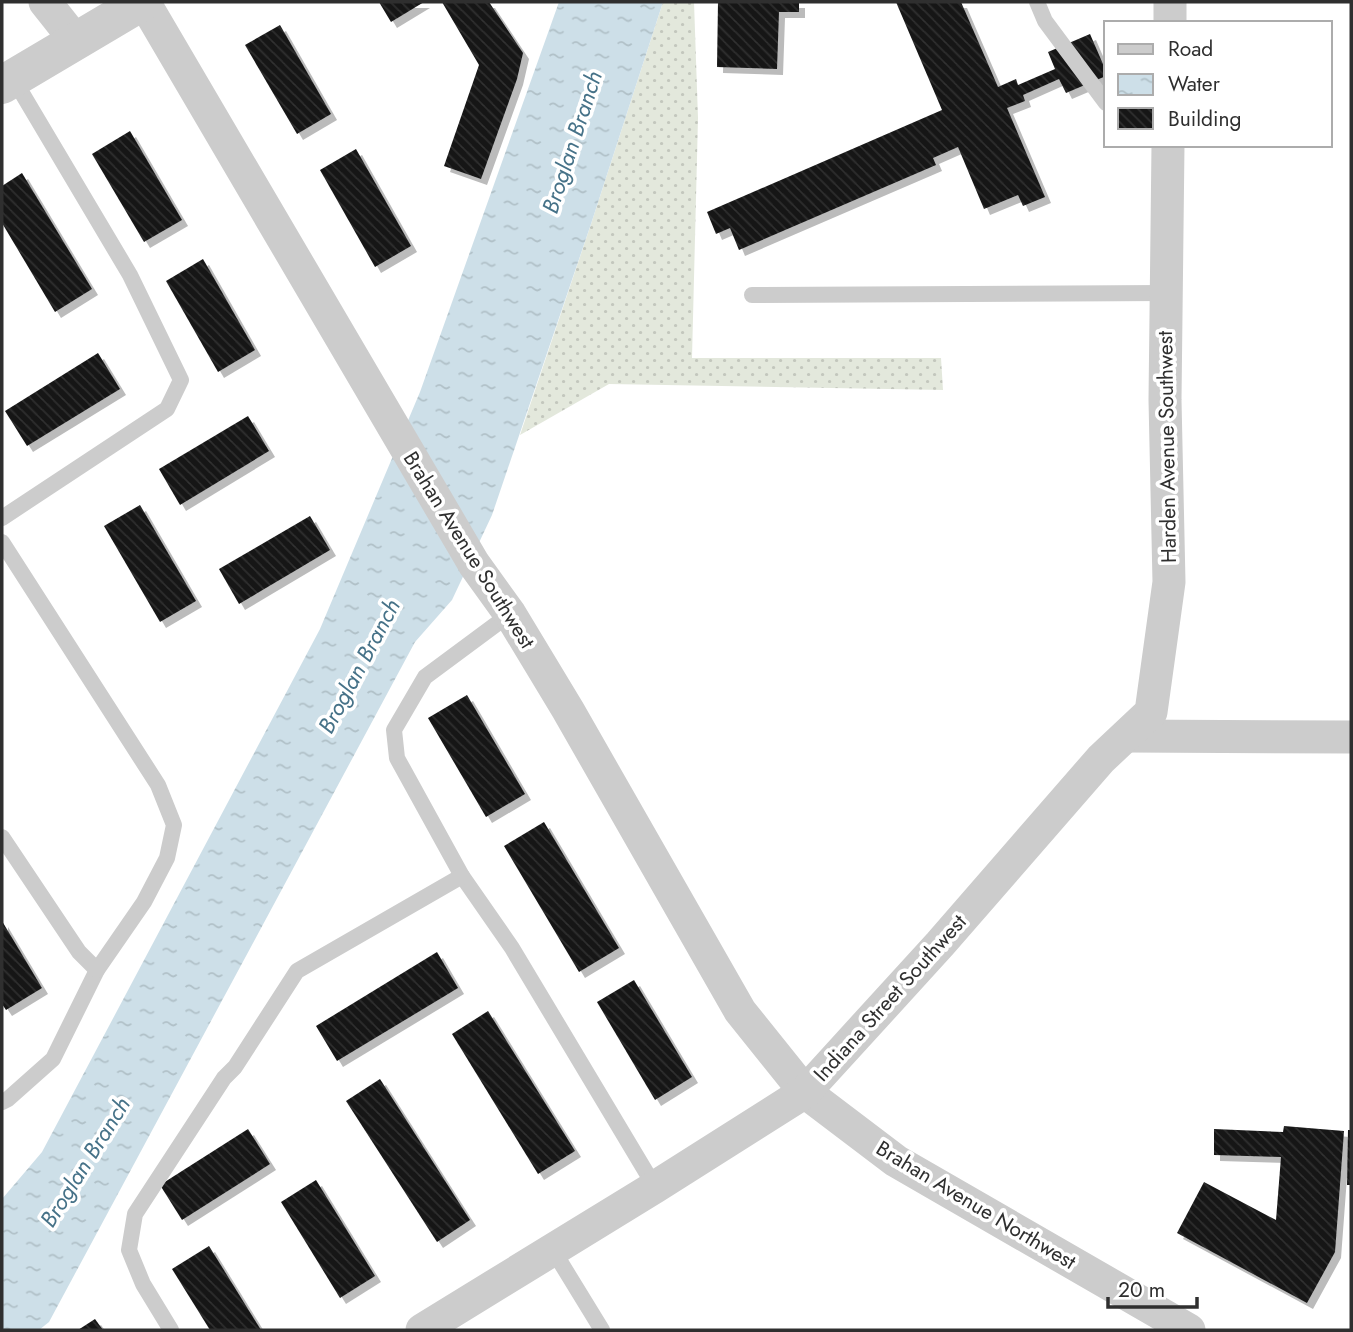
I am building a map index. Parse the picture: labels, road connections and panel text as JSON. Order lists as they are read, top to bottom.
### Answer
{
  "streets": {
    "street": [
      "Harden Avenue Southwest",
      "Brahan Avenue Southwest",
      "Indiana Street Southwest",
      "Brahan Avenue Northwest"
    ]
  },
  "crossings": [
    ["Harden Avenue Southwest", "Indiana Street Southwest"],
    ["Brahan Avenue Southwest", "Indiana Street Southwest"],
    ["Brahan Avenue Southwest", "Brahan Avenue Northwest"],
    ["Indiana Street Southwest", "Brahan Avenue Northwest"]
  ],
  "water": ["Broglan Branch"],
  "legend": ["Road", "Water", "Building"],
  "scale_bar": "20 m"
}
